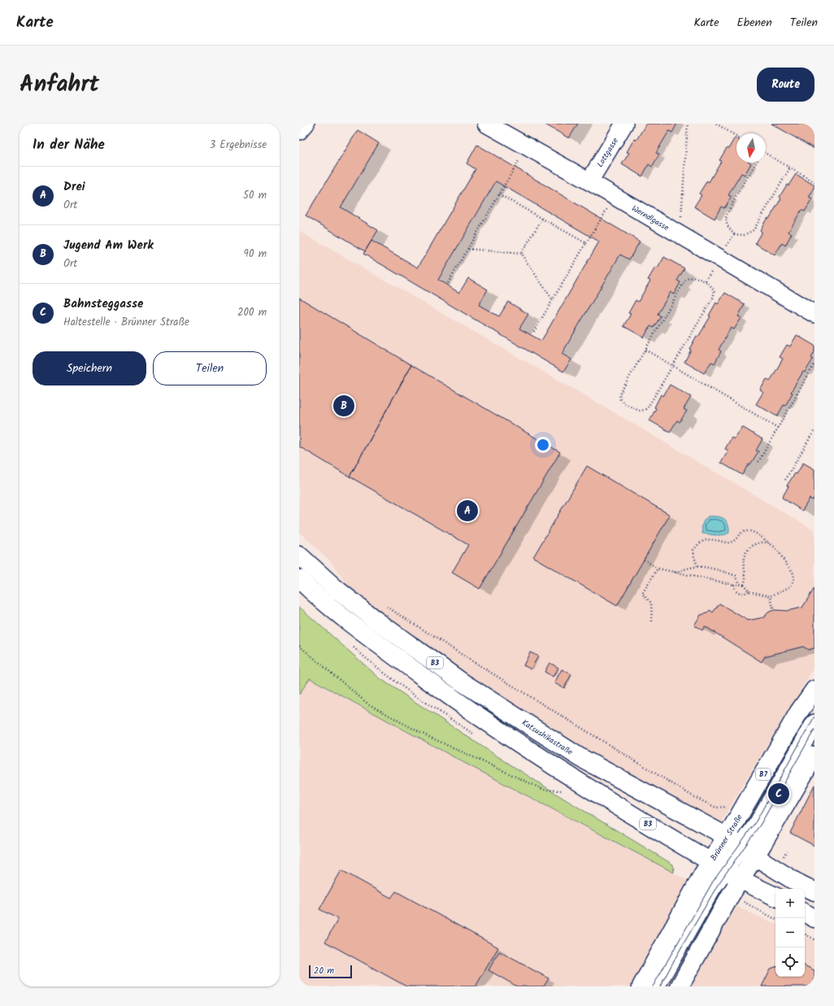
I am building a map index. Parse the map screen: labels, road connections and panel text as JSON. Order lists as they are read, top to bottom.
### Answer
{
  "streets": {
    "main road": [
      "B3",
      "Katsushikastraße",
      "B7",
      "Brünner Straße"
    ],
    "street": ["Lottgasse", "Werndlgasse"]
  },
  "crossings": [
    ["Lottgasse", "Werndlgasse"],
    ["B3", "Brünner Straße"],
    ["Katsushikastraße", "Brünner Straße"]
  ],
  "scale_bar": "20 m",
  "north": "bottom",
  "page": {
    "header": "Karte",
    "nav": ["Karte", "Ebenen", "Teilen"],
    "title": "Anfahrt",
    "buttons": [
      "Route",
      ["Speichern", "Teilen"]
    ],
    "heading": ["In der Nähe", "3 Ergebnisse"],
    "list": [
      {
        "mark": "A",
        "name": "Drei",
        "note": "Ort",
        "value": "50 m"
      },
      {
        "mark": "B",
        "name": "Jugend Am Werk",
        "note": "Ort",
        "value": "90 m"
      },
      {
        "mark": "C",
        "name": "Bahnsteggasse",
        "note": "Haltestelle · Brünner Straße",
        "value": "200 m"
      }
    ],
    "pins": ["B", "A", "C"],
    "map_buttons": ["+", "−"],
    "scale": "20 m"
  }
}
